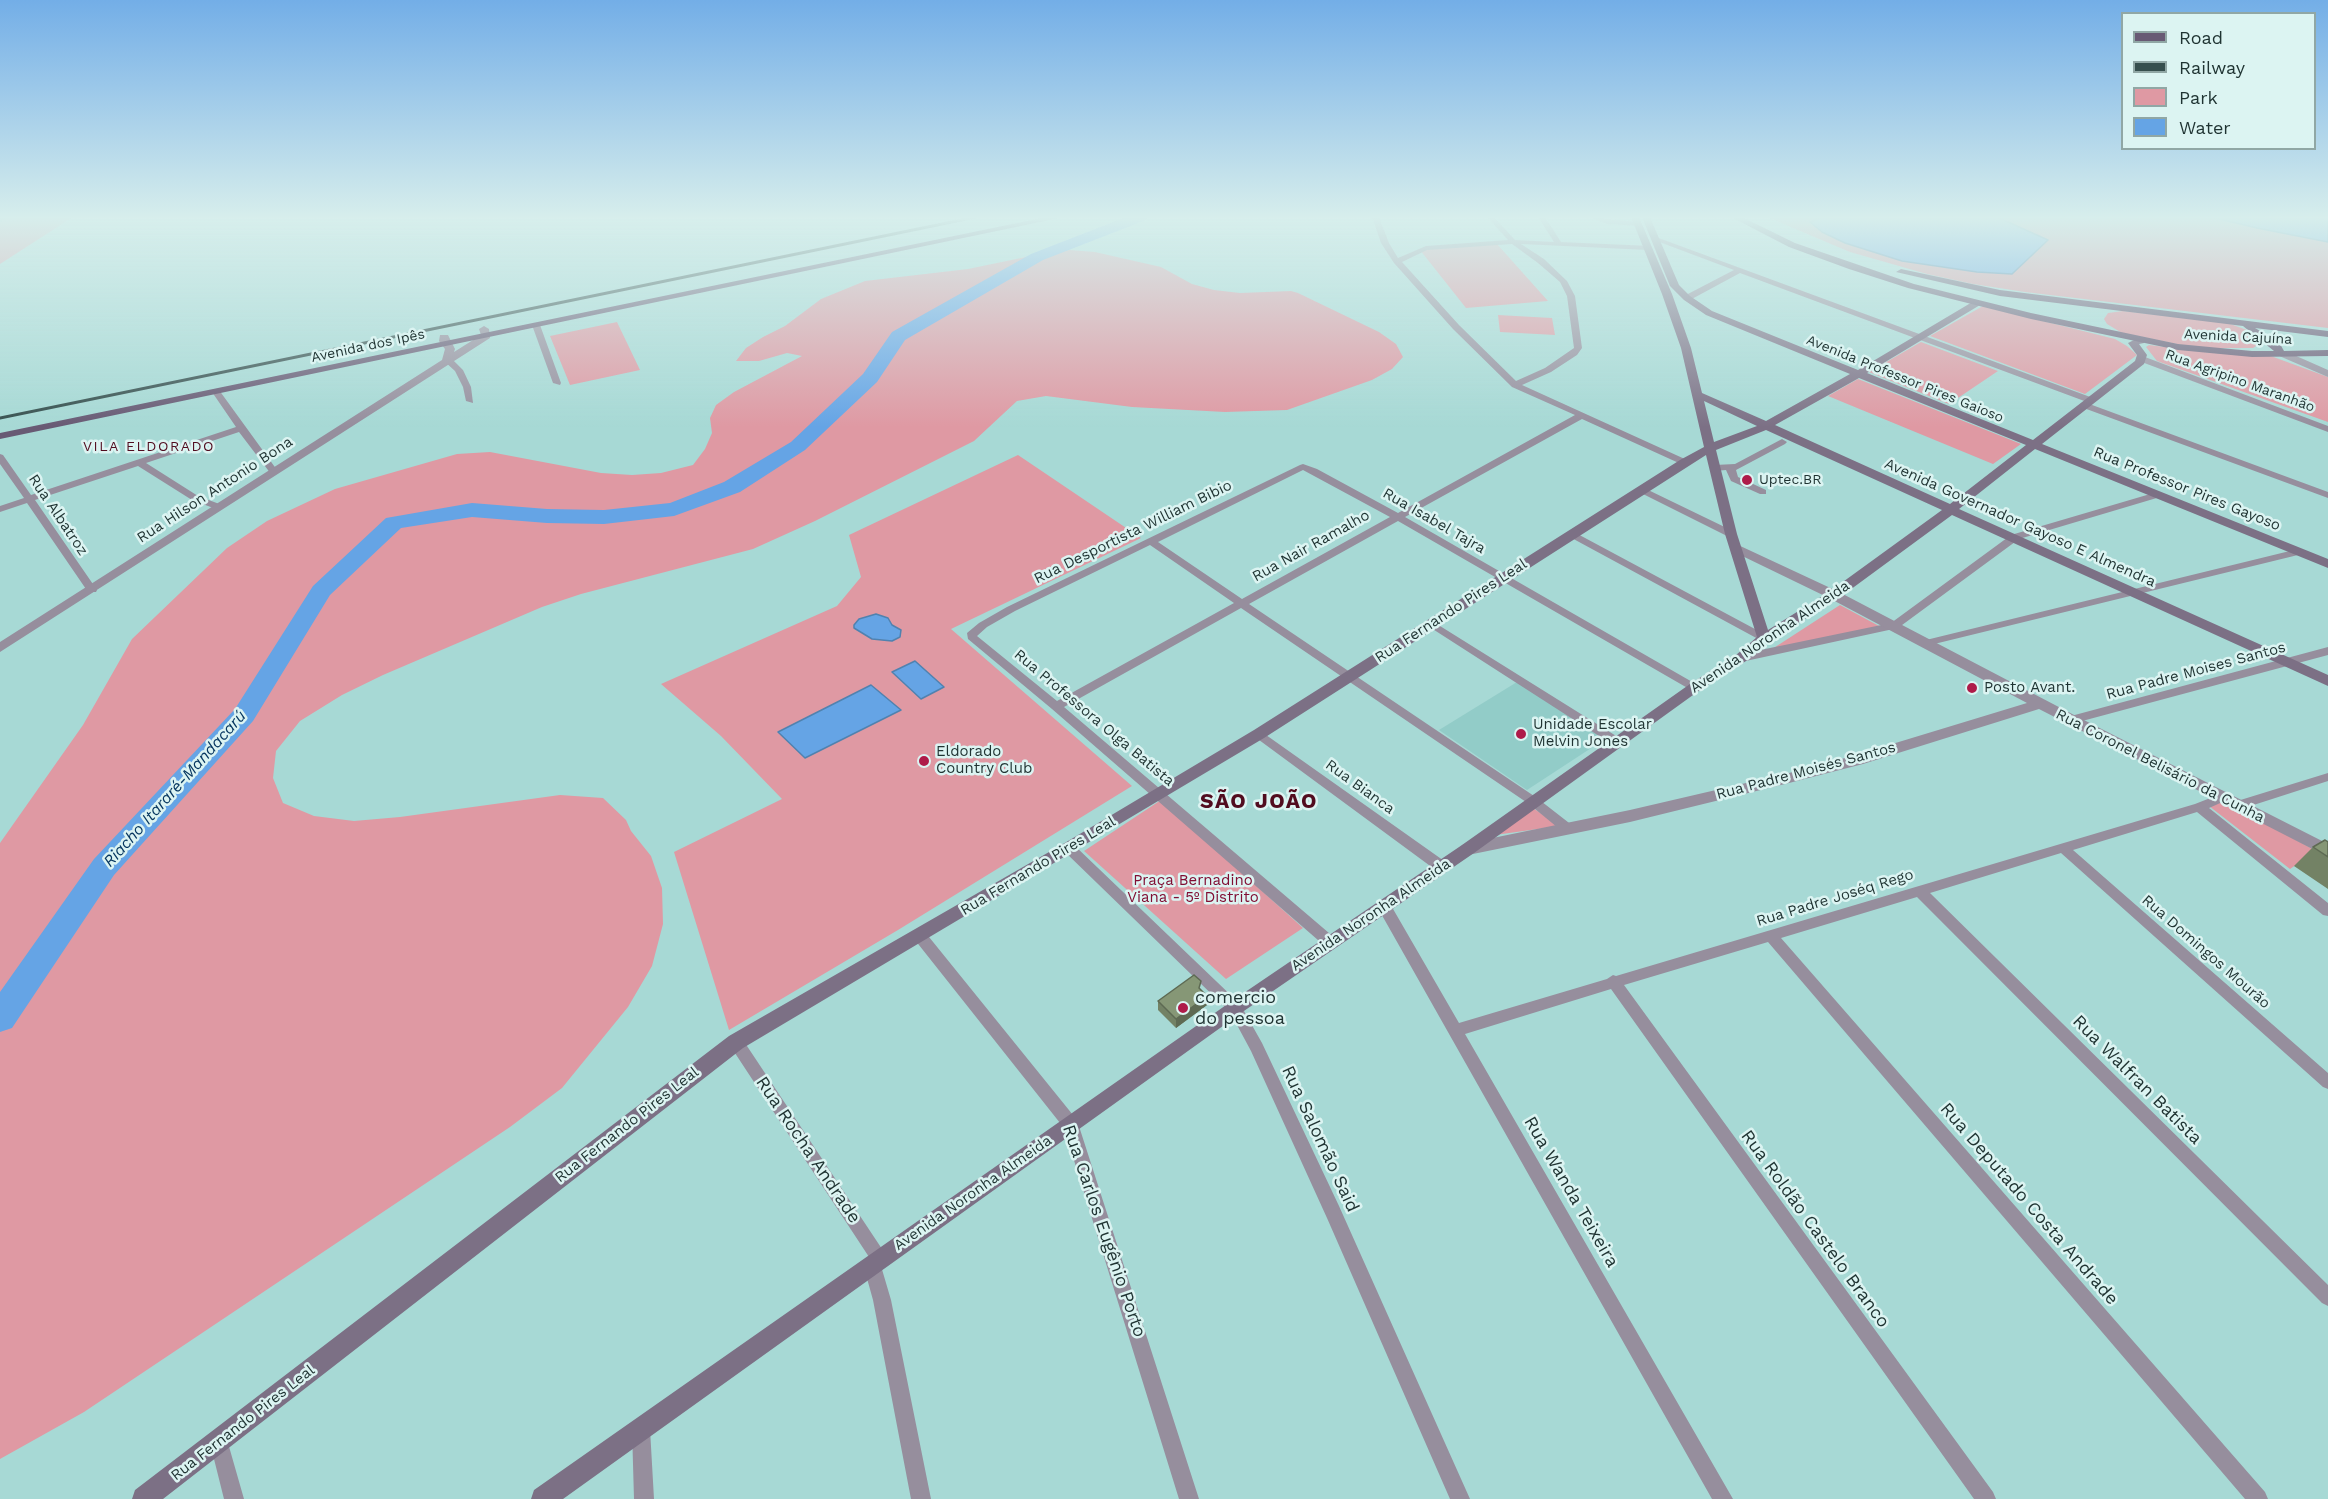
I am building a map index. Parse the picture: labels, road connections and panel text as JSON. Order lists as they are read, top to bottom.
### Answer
{
  "streets": {
    "main road": [
      "Avenida Cajuína",
      "Avenida dos Ipês",
      "Avenida Professor Pires Gaioso",
      "Rua Professor Pires Gayoso",
      "Avenida Governador Gayoso E Almendra",
      "Rua Fernando Pires Leal",
      "Avenida Noronha Almeida"
    ],
    "street": [
      "Rua Agripino Maranhão",
      "Rua Hilson Antonio Bona",
      "Rua Albatroz",
      "Rua Isabel Tajra",
      "Rua Desportista William Bibio",
      "Rua Nair Ramalho",
      "Rua Padre Moises Santos",
      "Rua Professora Olga Batista",
      "Rua Coronel Belisário da Cunha",
      "Rua Padre Moisés Santos",
      "Rua Bianca",
      "Rua Padre Joséq Rego",
      "Rua Domingos Mourão",
      "Rua Walfran Batista",
      "Rua Salomão Said",
      "Rua Rocha Andrade",
      "Rua Wanda Teixeira",
      "Rua Deputado Costa Andrade",
      "Rua Roldão Castelo Branco",
      "Rua Carlos Eugênio Porto"
    ]
  },
  "crossings": [
    ["Avenida Cajuína", "Rua Fernando Pires Leal"],
    ["Avenida dos Ipês", "Rua Hilson Antonio Bona"],
    ["Avenida Professor Pires Gaioso", "Rua Professor Pires Gayoso"],
    ["Avenida Professor Pires Gaioso", "Rua Fernando Pires Leal"],
    ["Avenida Professor Pires Gaioso", "Avenida Noronha Almeida"],
    ["Rua Agripino Maranhão", "Avenida Noronha Almeida"],
    ["Rua Professor Pires Gayoso", "Avenida Noronha Almeida"],
    ["Rua Hilson Antonio Bona", "Rua Albatroz"],
    ["Rua Isabel Tajra", "Rua Desportista William Bibio"],
    ["Rua Isabel Tajra", "Rua Nair Ramalho"],
    ["Rua Isabel Tajra", "Rua Fernando Pires Leal"],
    ["Rua Isabel Tajra", "Avenida Noronha Almeida"],
    ["Avenida Governador Gayoso E Almendra", "Rua Fernando Pires Leal"],
    ["Avenida Governador Gayoso E Almendra", "Avenida Noronha Almeida"],
    ["Avenida Governador Gayoso E Almendra", "Rua Padre Moises Santos"],
    ["Rua Desportista William Bibio", "Rua Professora Olga Batista"],
    ["Rua Nair Ramalho", "Rua Professora Olga Batista"],
    ["Rua Fernando Pires Leal", "Rua Professora Olga Batista"],
    ["Rua Fernando Pires Leal", "Rua Bianca"],
    ["Rua Fernando Pires Leal", "Rua Salomão Said"],
    ["Rua Fernando Pires Leal", "Rua Rocha Andrade"],
    ["Rua Fernando Pires Leal", "Rua Carlos Eugênio Porto"],
    ["Avenida Noronha Almeida", "Rua Professora Olga Batista"],
    ["Avenida Noronha Almeida", "Rua Coronel Belisário da Cunha"],
    ["Avenida Noronha Almeida", "Rua Padre Moisés Santos"],
    ["Avenida Noronha Almeida", "Rua Bianca"],
    ["Avenida Noronha Almeida", "Rua Salomão Said"],
    ["Avenida Noronha Almeida", "Rua Rocha Andrade"],
    ["Avenida Noronha Almeida", "Rua Wanda Teixeira"],
    ["Avenida Noronha Almeida", "Rua Carlos Eugênio Porto"],
    ["Rua Padre Moises Santos", "Rua Coronel Belisário da Cunha"],
    ["Rua Coronel Belisário da Cunha", "Rua Padre Moisés Santos"],
    ["Rua Coronel Belisário da Cunha", "Rua Padre Joséq Rego"],
    ["Rua Padre Joséq Rego", "Rua Domingos Mourão"],
    ["Rua Padre Joséq Rego", "Rua Walfran Batista"],
    ["Rua Padre Joséq Rego", "Rua Wanda Teixeira"],
    ["Rua Padre Joséq Rego", "Rua Deputado Costa Andrade"],
    ["Rua Padre Joséq Rego", "Rua Roldão Castelo Branco"]
  ],
  "districts": ["VILA ELDORADO", "SÃO JOÃO"],
  "water": ["Riacho Itararé-Mandacarú"],
  "parks": ["Praça Bernadino Viana - 5º Distrito"],
  "places": [
    "Uptec.BR",
    "Posto Avant.",
    "Unidade Escolar Melvin Jones",
    "Eldorado Country Club",
    "comercio do pessoa"
  ],
  "legend": [
    "Road",
    "Railway",
    "Park",
    "Water"
  ]
}
